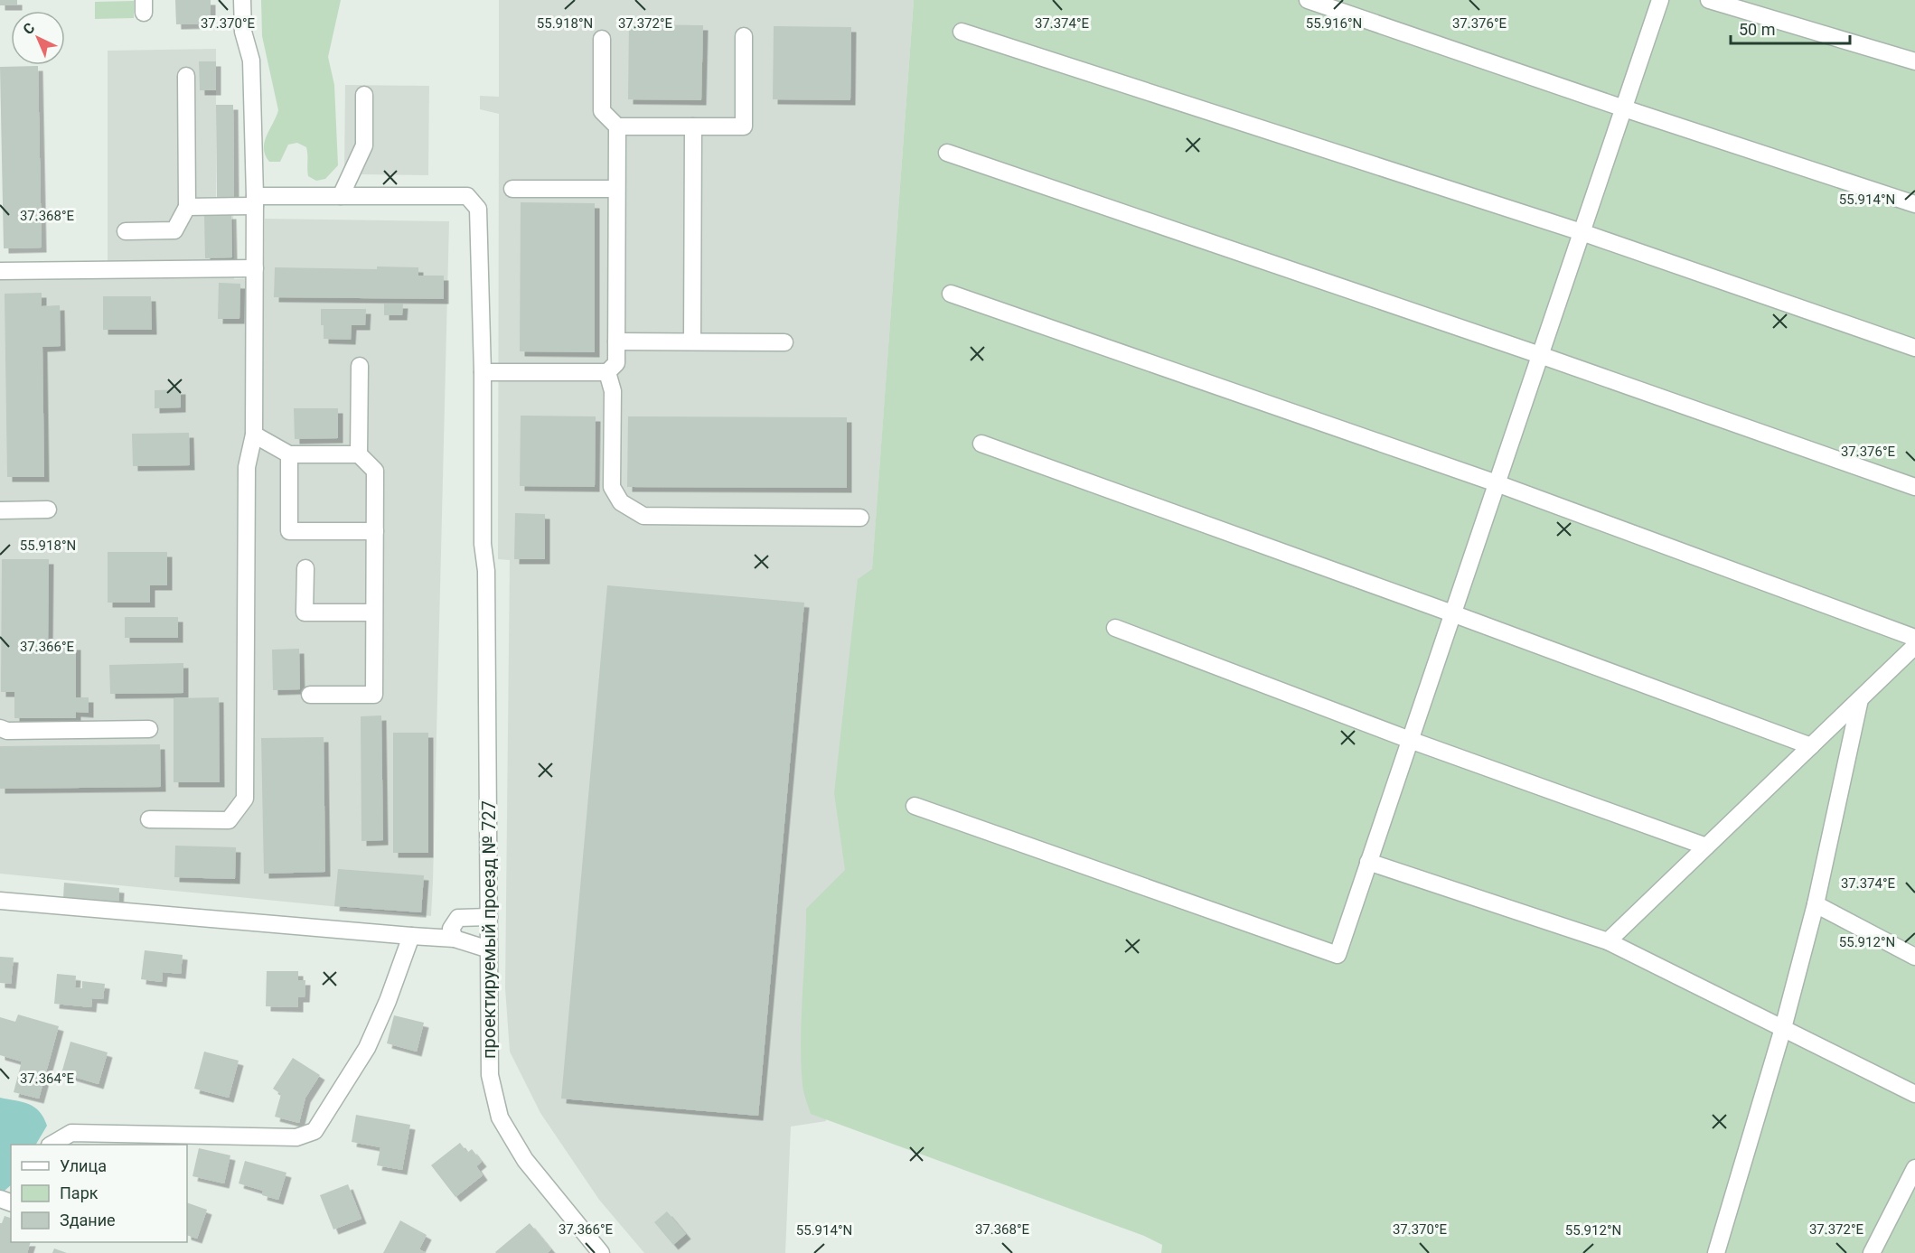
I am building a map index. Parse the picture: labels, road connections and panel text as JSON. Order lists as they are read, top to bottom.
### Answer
{
  "streets": {
    "street": ["проектируемый проезд № 727"]
  },
  "legend": ["Улица", "Парк", "Здание"],
  "scale_bar": "50 m",
  "north": "top left",
  "coordinates": [
    "55.918°N",
    "55.916°N",
    "37.370°E",
    "37.372°E",
    "37.374°E",
    "37.376°E",
    "55.914°N",
    "37.368°E",
    "37.366°E",
    "55.912°N",
    "37.364°E"
  ]
}
